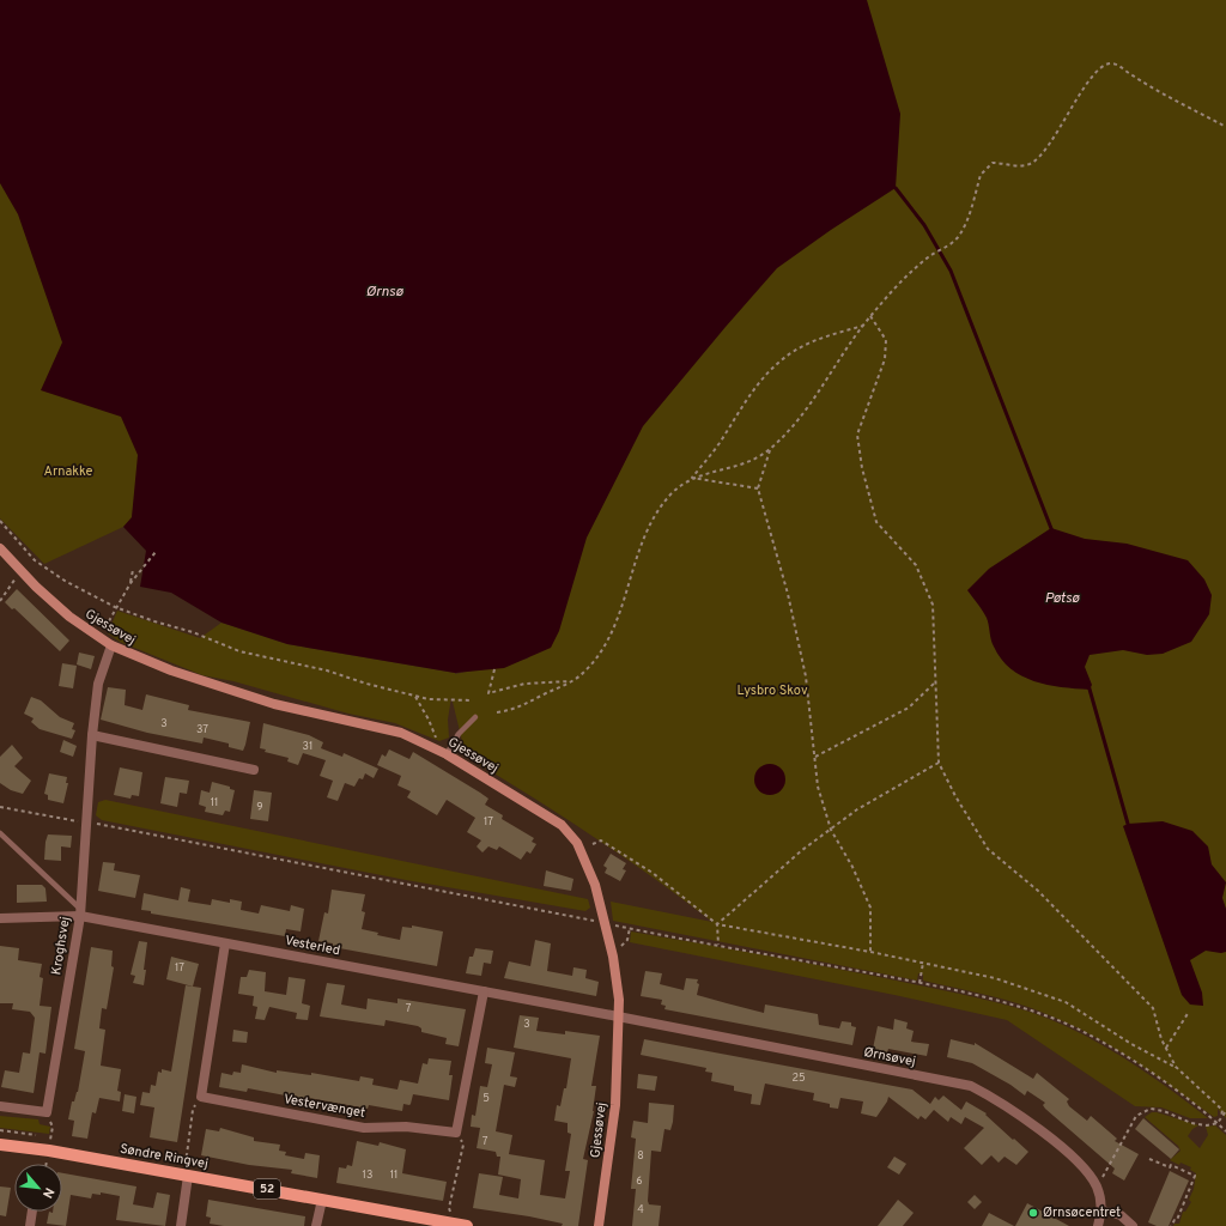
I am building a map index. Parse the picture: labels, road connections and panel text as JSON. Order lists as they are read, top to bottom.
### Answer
{
  "streets": {
    "main road": ["Søndre Ringvej", "52"],
    "street": [
      "Gjessøvej",
      "Kroghsvej",
      "Vesterled",
      "Ørnsøvej",
      "Vestervænget"
    ]
  },
  "crossings": [
    ["Gjessøvej", "Kroghsvej"],
    ["Gjessøvej", "Vesterled"],
    ["Gjessøvej", "Ørnsøvej"],
    ["Kroghsvej", "Vesterled"],
    ["Vesterled", "Ørnsøvej"]
  ],
  "water": ["Ørnsø", "Pøtsø"],
  "parks": ["Arnakke", "Lysbro Skov"],
  "places": ["Ørnsøcentret"],
  "house_numbers": [
    "3",
    "37",
    "31",
    "11",
    "9",
    "17",
    "17",
    "7",
    "3",
    "25",
    "5",
    "7",
    "8",
    "13",
    "11",
    "6",
    "4"
  ],
  "north": "bottom right"
}
